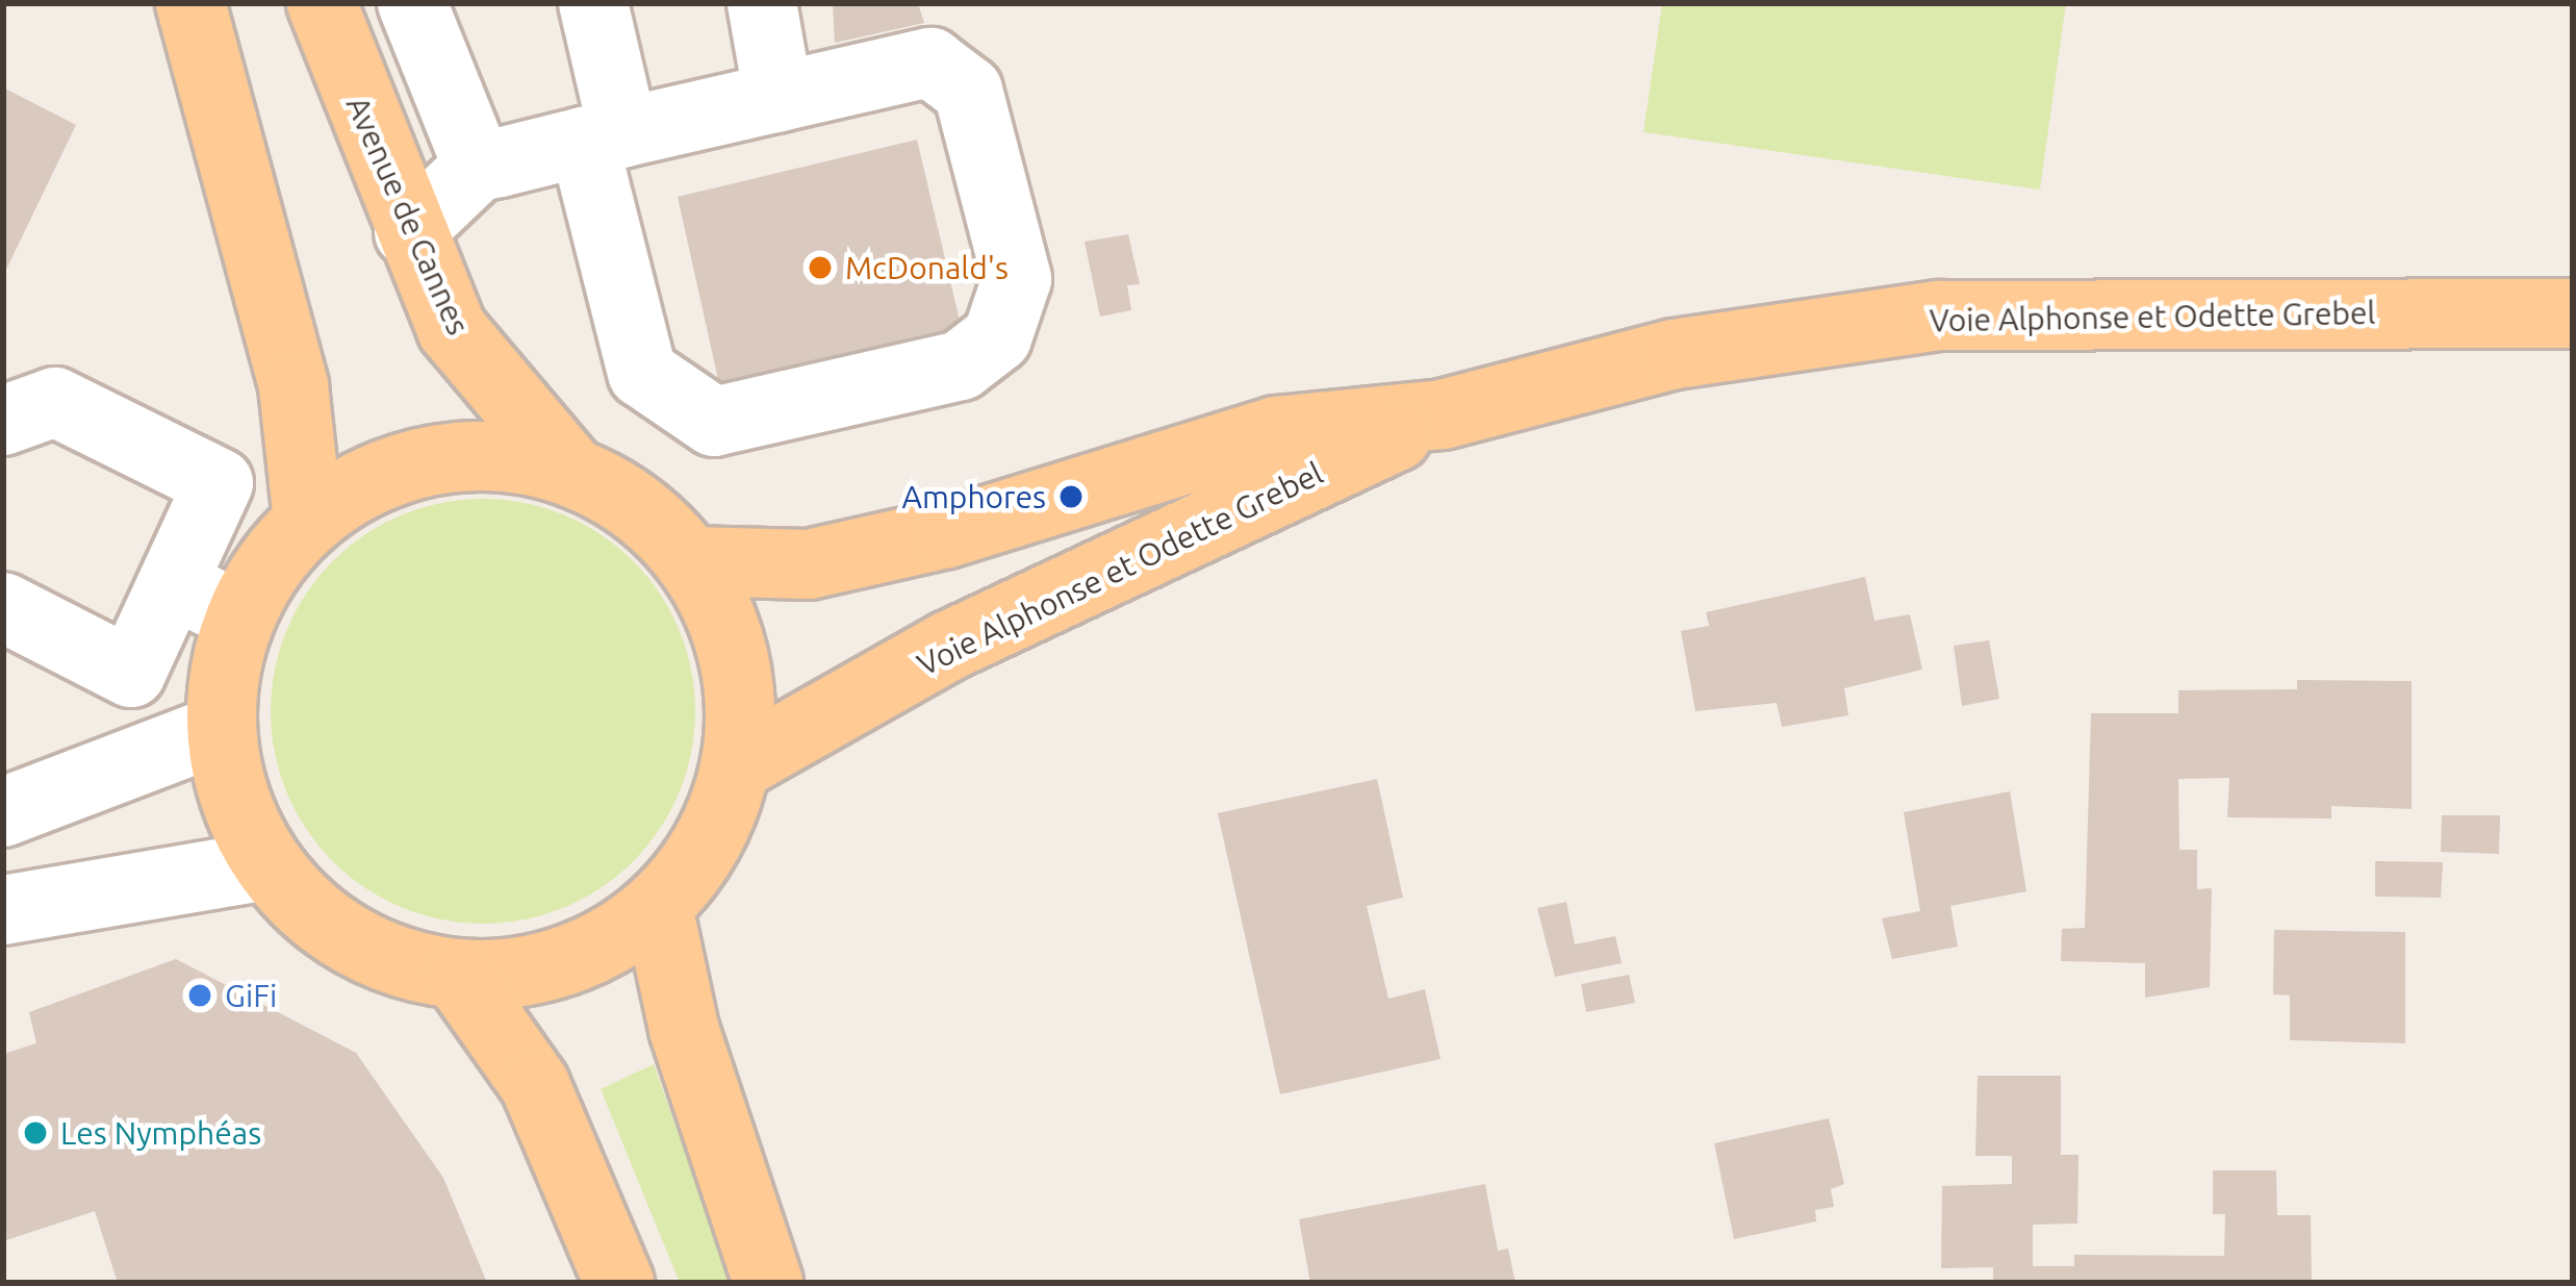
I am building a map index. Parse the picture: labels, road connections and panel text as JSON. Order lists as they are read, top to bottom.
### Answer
{
  "streets": {
    "main road": ["Avenue de Cannes", "Voie Alphonse et Odette Grebel"]
  },
  "places": [
    "McDonald's",
    "Amphores",
    "GiFi",
    "Les Nymphéas"
  ]
}
